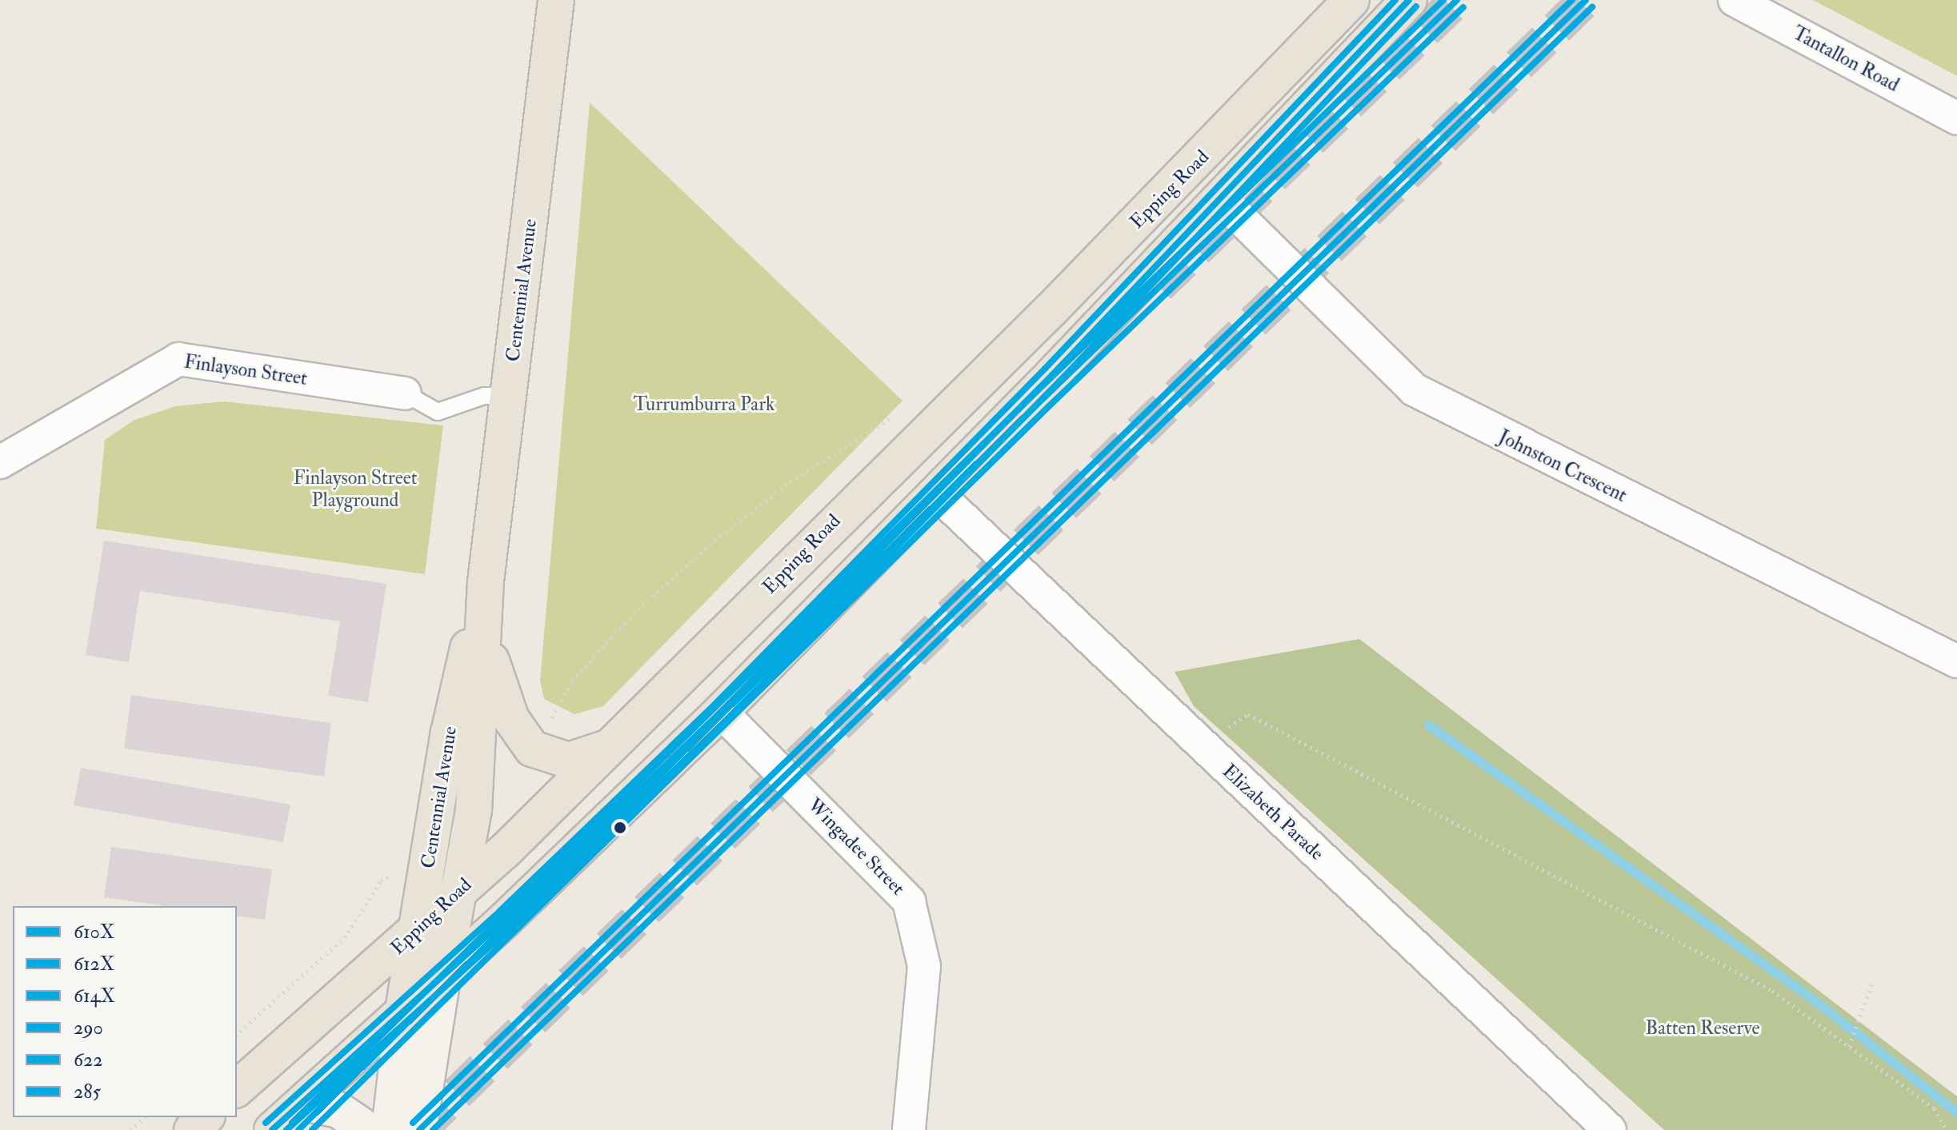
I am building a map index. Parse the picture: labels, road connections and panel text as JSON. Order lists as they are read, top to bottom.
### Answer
{
  "streets": {
    "main road": ["Epping Road", "Centennial Avenue"],
    "street": [
      "Tantallon Road",
      "Finlayson Street",
      "Johnston Crescent",
      "Elizabeth Parade",
      "Wingadee Street"
    ]
  },
  "crossings": [
    ["Epping Road", "Centennial Avenue"],
    ["Centennial Avenue", "Finlayson Street"]
  ],
  "parks": ["Turrumburra Park", "Finlayson Street Playground", "Batten Reserve"],
  "lines": [
    "transit line 610X",
    "transit line 614X",
    "transit line 290",
    "transit line 285",
    "transit line 622",
    "transit line 612X"
  ],
  "legend": [
    "610X",
    "612X",
    "614X",
    "290",
    "622",
    "285"
  ]
}
